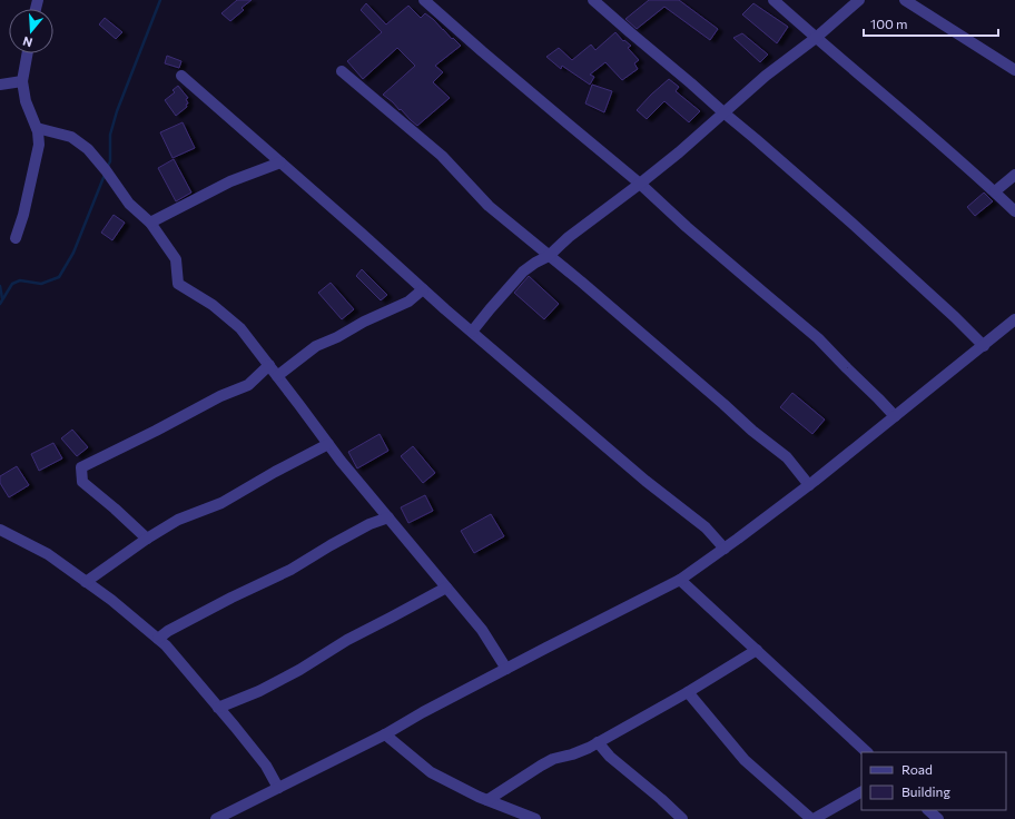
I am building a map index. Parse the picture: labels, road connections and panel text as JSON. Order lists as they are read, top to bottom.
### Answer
{
  "legend": ["Road", "Building"],
  "scale_bar": "100 m",
  "north": "bottom"
}
